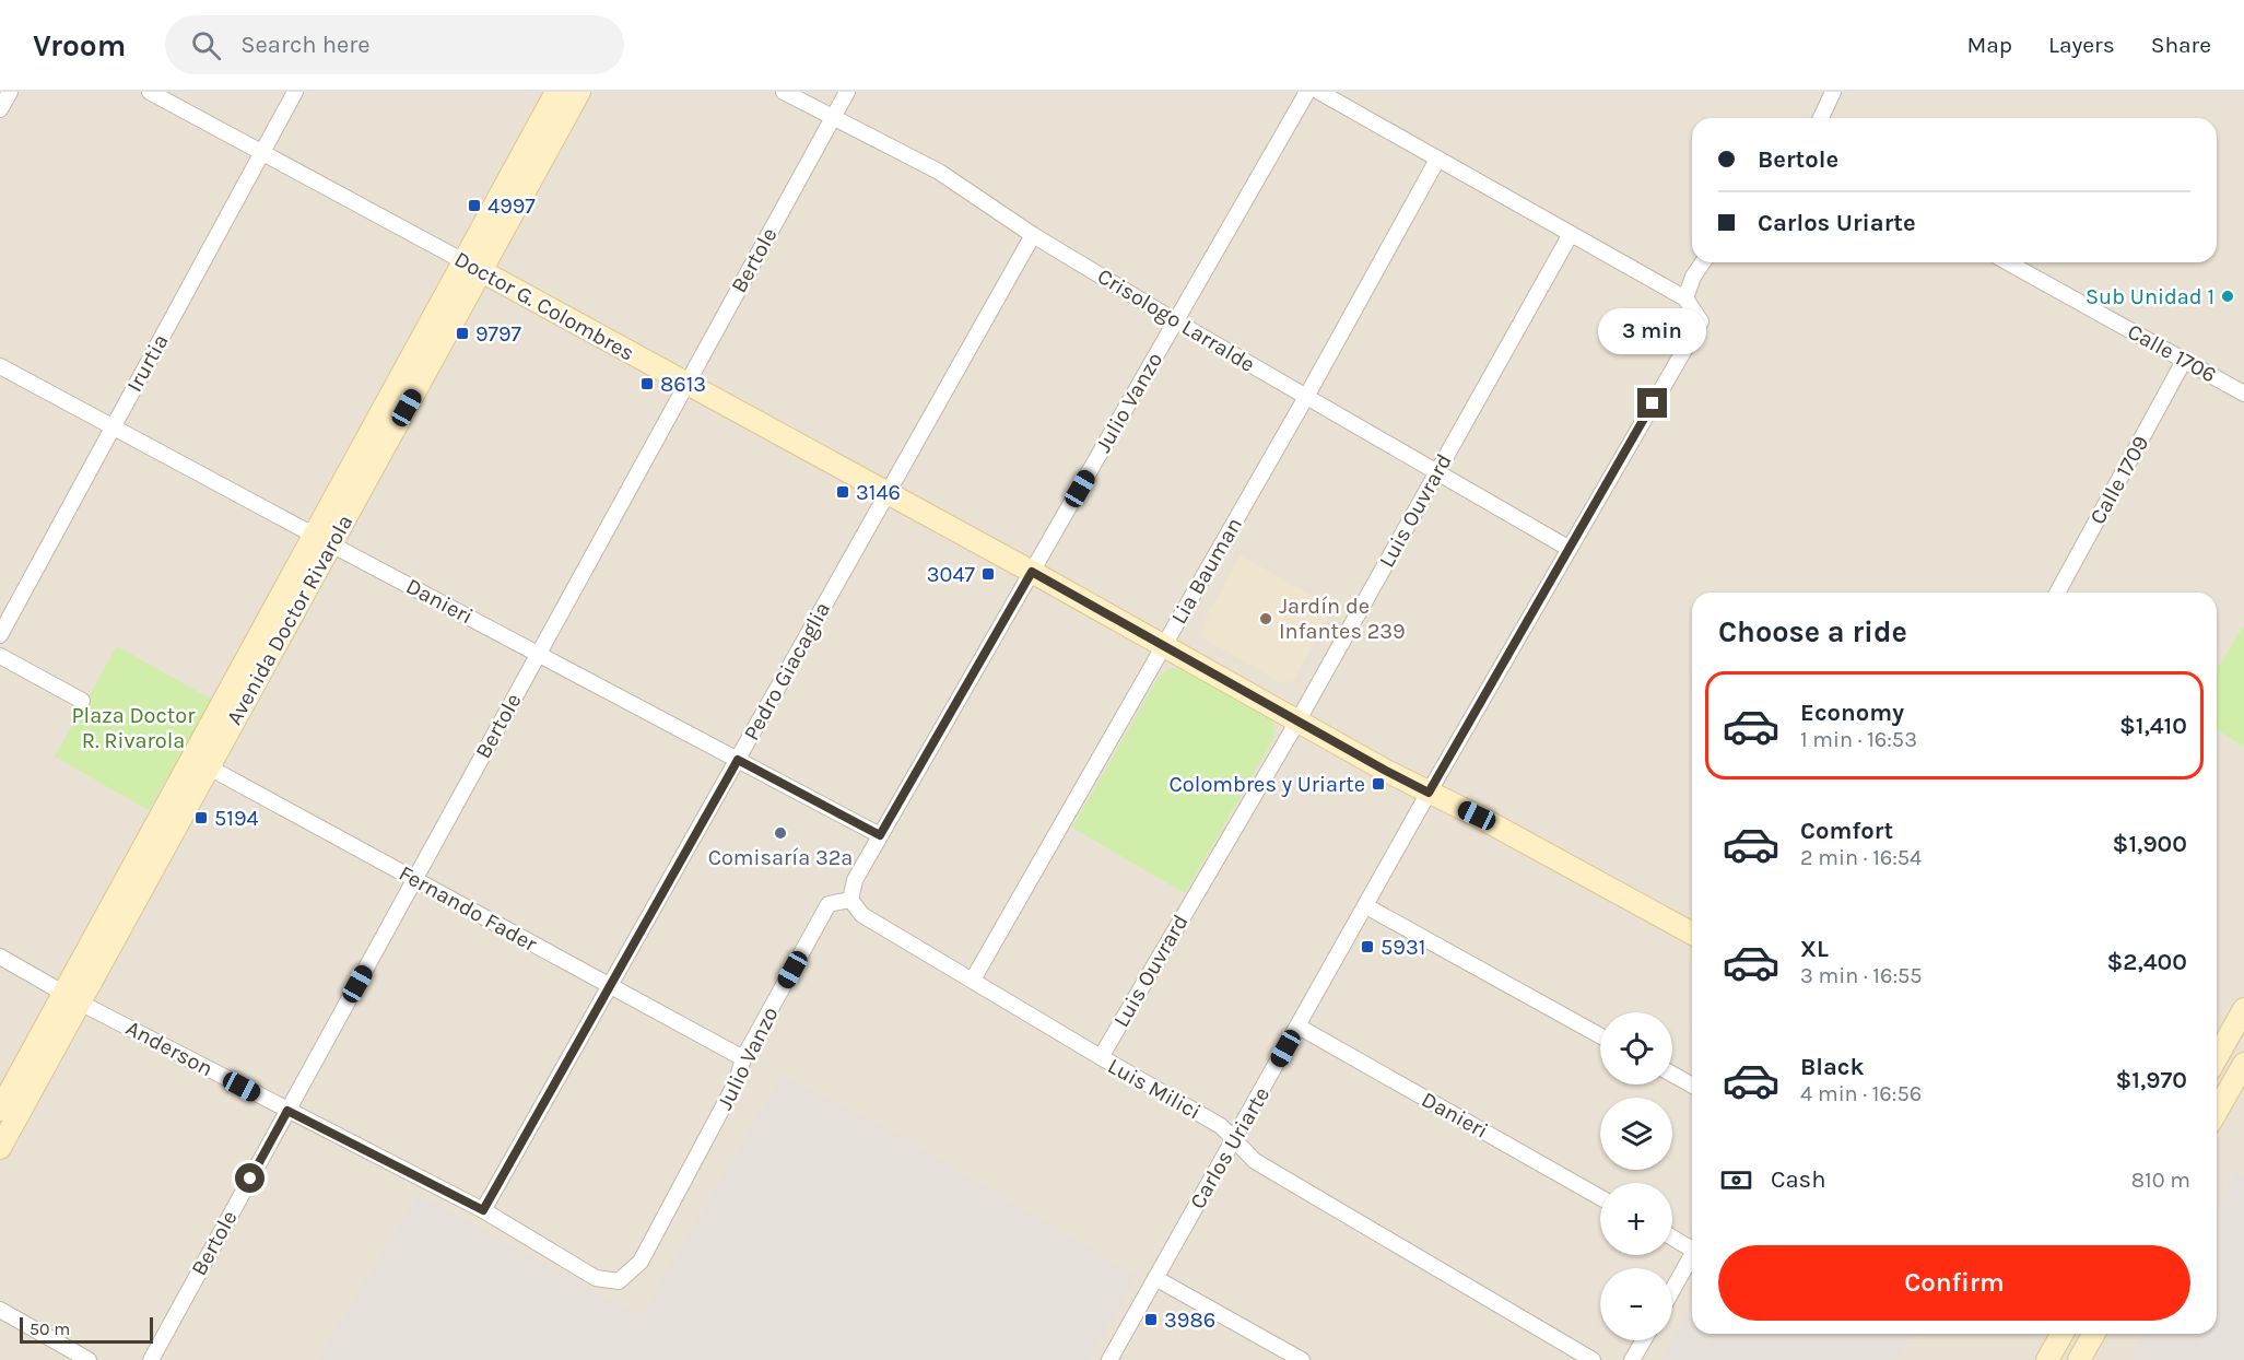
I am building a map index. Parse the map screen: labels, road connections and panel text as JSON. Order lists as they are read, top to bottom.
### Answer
{
  "streets": {
    "street": [
      "Bertole",
      "Doctor G. Colombres",
      "Crisologo Larralde",
      "Calle 1706",
      "Irurtia",
      "Julio Vanzo",
      "Calle 1709",
      "Luis Ouvrard",
      "Lia Bauman",
      "Danieri",
      "Avenida Doctor Rivarola",
      "Pedro Giacaglia",
      "Fernando Fader",
      "Anderson",
      "Luis Milici",
      "Carlos Uriarte"
    ]
  },
  "crossings": [
    ["Bertole", "Doctor G. Colombres"],
    ["Bertole", "Crisologo Larralde"],
    ["Bertole", "Danieri"],
    ["Bertole", "Fernando Fader"],
    ["Bertole", "Anderson"],
    ["Doctor G. Colombres", "Irurtia"],
    ["Doctor G. Colombres", "Julio Vanzo"],
    ["Doctor G. Colombres", "Luis Ouvrard"],
    ["Doctor G. Colombres", "Lia Bauman"],
    ["Doctor G. Colombres", "Avenida Doctor Rivarola"],
    ["Doctor G. Colombres", "Pedro Giacaglia"],
    ["Doctor G. Colombres", "Carlos Uriarte"],
    ["Crisologo Larralde", "Julio Vanzo"],
    ["Crisologo Larralde", "Luis Ouvrard"],
    ["Crisologo Larralde", "Lia Bauman"],
    ["Crisologo Larralde", "Pedro Giacaglia"],
    ["Crisologo Larralde", "Carlos Uriarte"],
    ["Calle 1706", "Calle 1709"],
    ["Irurtia", "Danieri"],
    ["Julio Vanzo", "Danieri"],
    ["Julio Vanzo", "Fernando Fader"],
    ["Julio Vanzo", "Anderson"],
    ["Julio Vanzo", "Luis Milici"],
    ["Luis Ouvrard", "Luis Milici"],
    ["Lia Bauman", "Luis Milici"],
    ["Danieri", "Avenida Doctor Rivarola"],
    ["Danieri", "Pedro Giacaglia"],
    ["Danieri", "Carlos Uriarte"],
    ["Avenida Doctor Rivarola", "Fernando Fader"],
    ["Avenida Doctor Rivarola", "Anderson"],
    ["Pedro Giacaglia", "Fernando Fader"],
    ["Pedro Giacaglia", "Anderson"],
    ["Luis Milici", "Carlos Uriarte"]
  ],
  "parks": ["Plaza Doctor R. Rivarola"],
  "places": {
    "transit": [
      "4997",
      "9797",
      "8613",
      "3146",
      "3047",
      "Colombres y Uriarte",
      "5194",
      "5931",
      "3986"
    ],
    "other": ["Sub Unidad 1", "Jardín de Infantes 239", "Comisaría 32ª"]
  },
  "scale_bar": "50 m",
  "page": {
    "header": "Vroom",
    "search": "Search here",
    "nav": ["Map", "Layers", "Share"],
    "banner": ["Bertole", "Carlos Uriarte"],
    "bubble": "3 min",
    "heading": "Choose a ride",
    "list": [
      {
        "name": "Economy",
        "note": "1 min · 16:53",
        "value": "$1,410"
      },
      {
        "name": "Comfort",
        "note": "2 min · 16:54",
        "value": "$1,900"
      },
      {
        "name": "XL",
        "note": "3 min · 16:55",
        "value": "$2,400"
      },
      {
        "name": "Black",
        "note": "4 min · 16:56",
        "value": "$1,970"
      }
    ],
    "map_buttons": ["+", "−"],
    "pay": ["Cash", "810 m"],
    "buttons": "Confirm",
    "scale": "50 m"
  }
}
